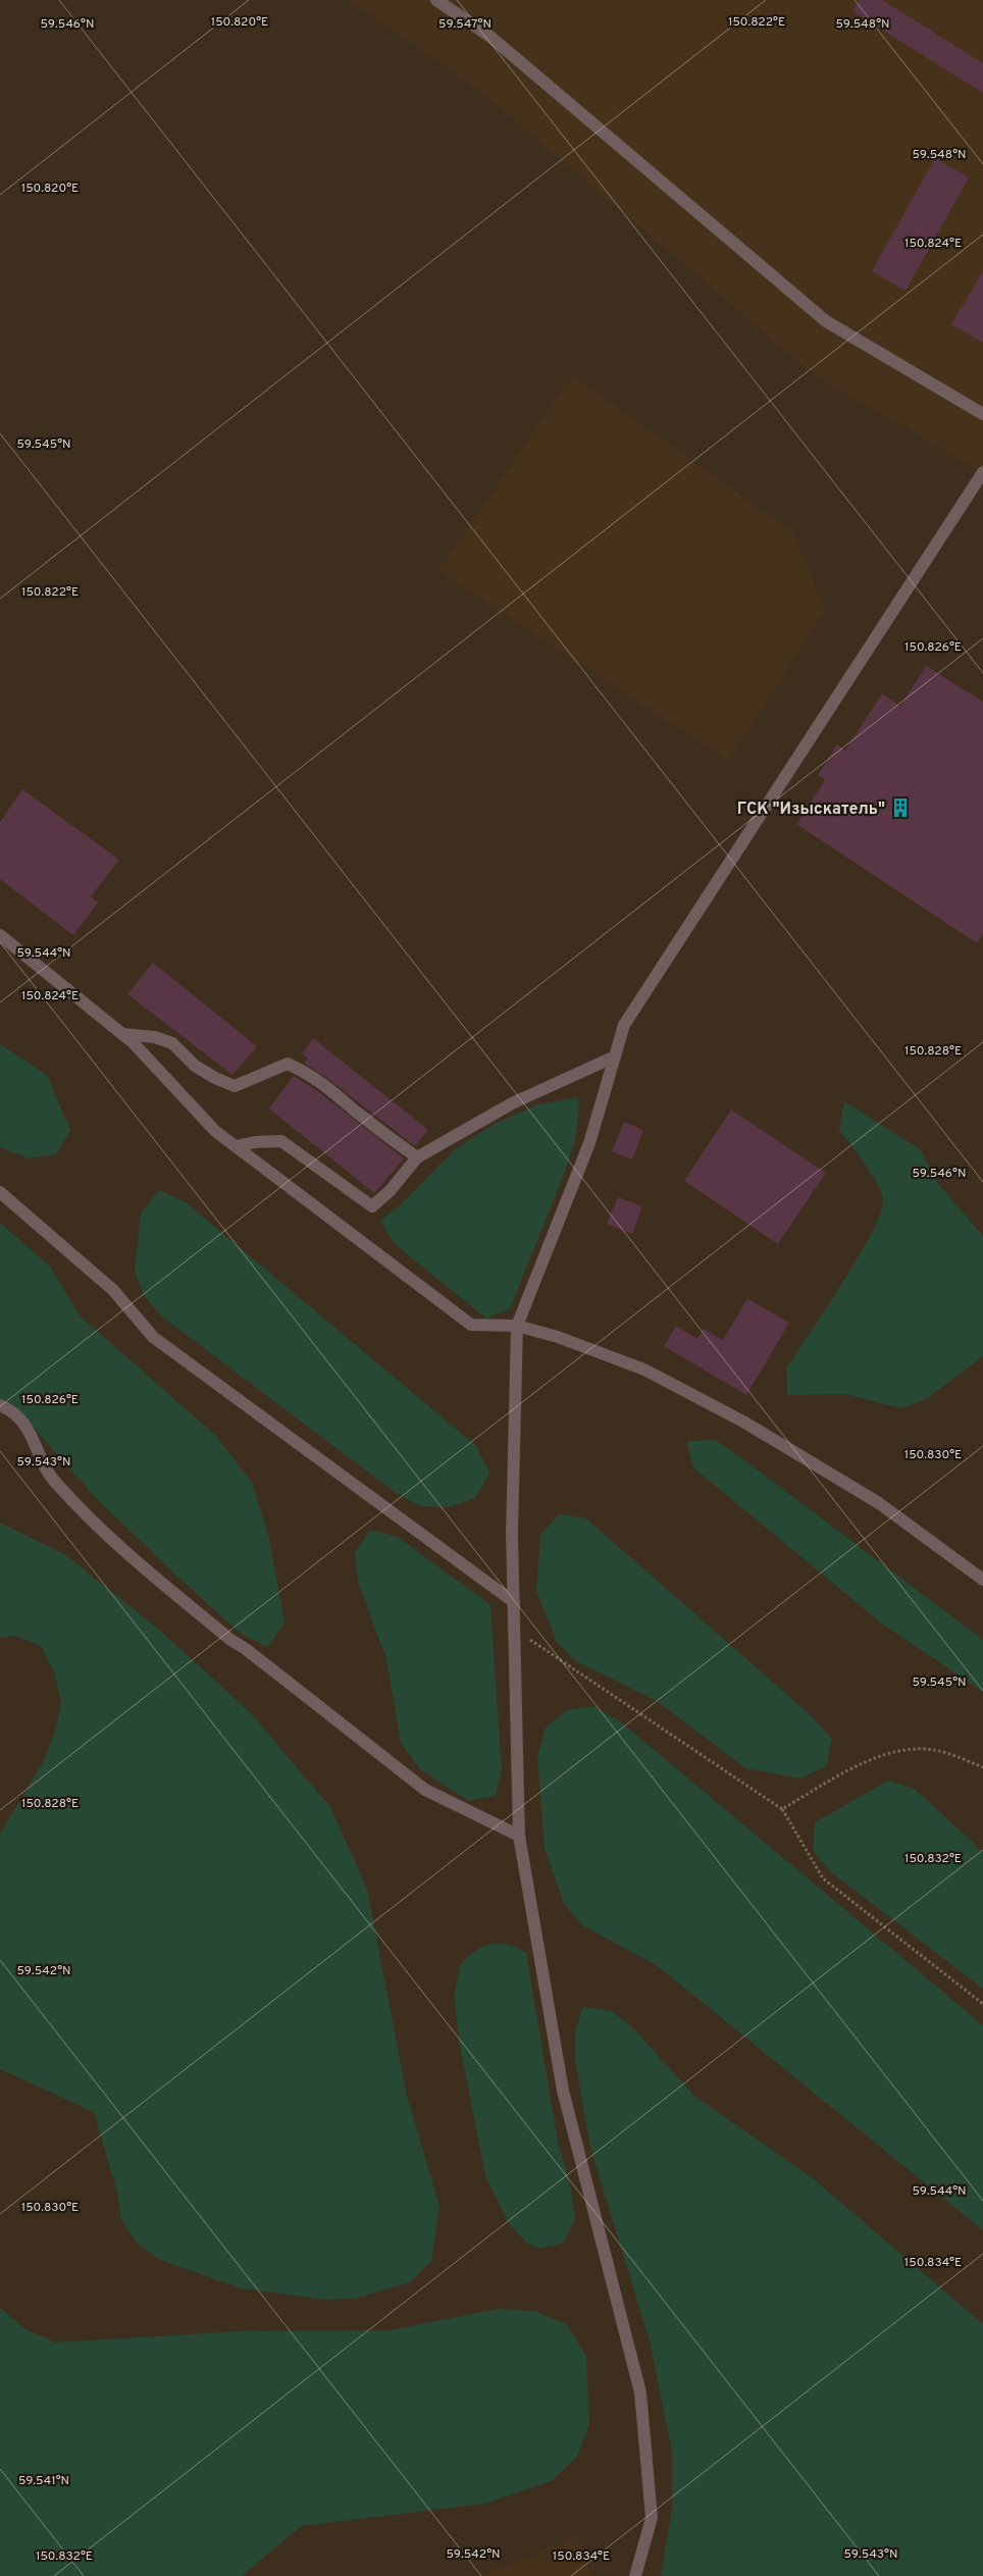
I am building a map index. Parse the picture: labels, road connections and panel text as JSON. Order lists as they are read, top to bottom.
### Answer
{
  "places": {
    "building": ["ГСК \"Изыскатель\""]
  },
  "coordinates": [
    "150.820°E",
    "150.822°E",
    "59.546°N",
    "59.547°N",
    "59.548°N",
    "150.824°E",
    "59.545°N",
    "150.826°E",
    "59.544°N",
    "150.828°E",
    "150.830°E",
    "59.543°N",
    "150.832°E",
    "59.542°N",
    "150.834°E",
    "59.541°N"
  ]
}
